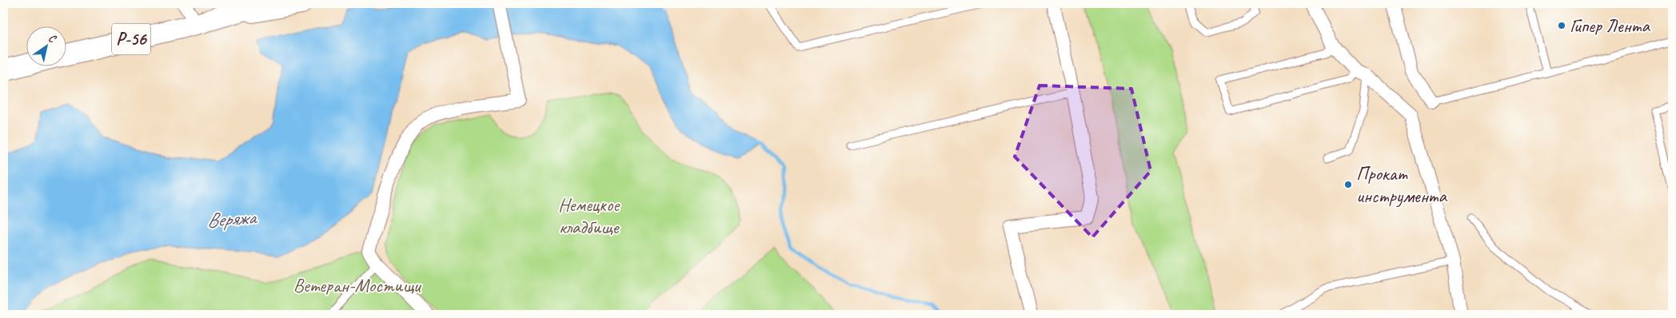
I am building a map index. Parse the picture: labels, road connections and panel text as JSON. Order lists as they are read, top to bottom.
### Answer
{
  "streets": {
    "main road": ["Р-56"]
  },
  "water": ["Веряжа"],
  "parks": ["Немецкое кладбище", "Ветеран-Мостищи"],
  "places": ["Гипер Лента", "Прокат инструмента"],
  "north": "top right"
}
